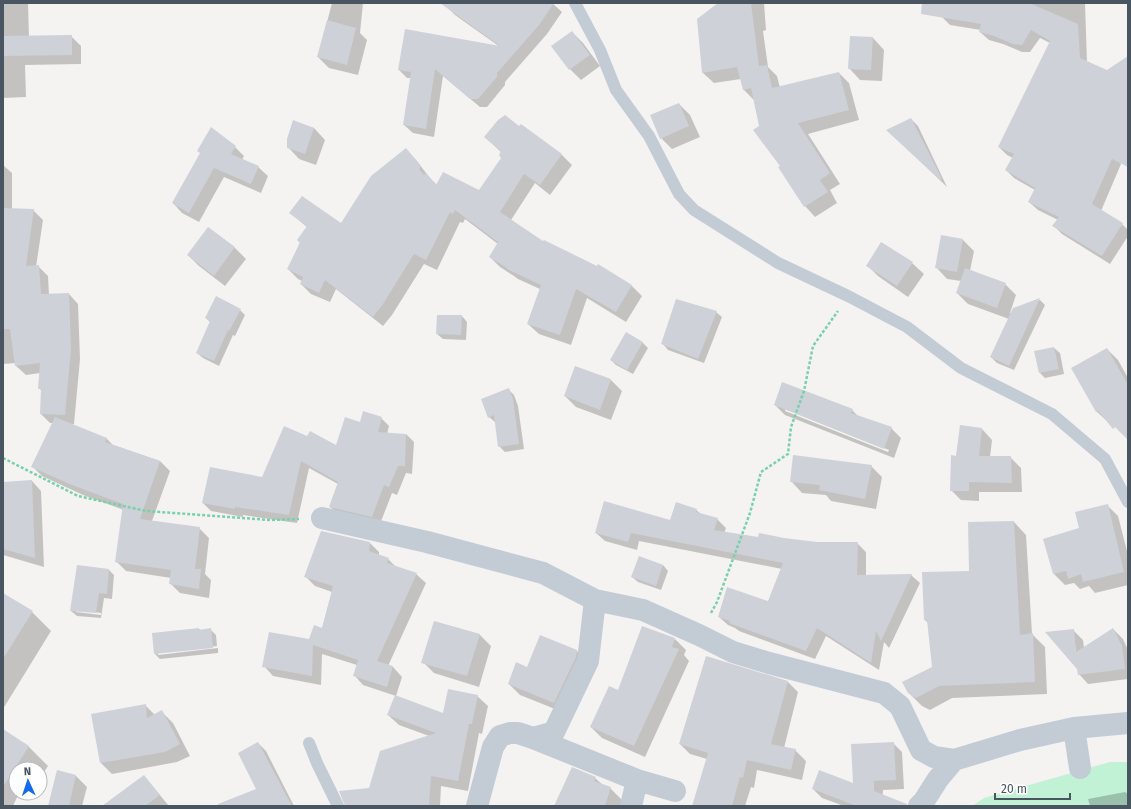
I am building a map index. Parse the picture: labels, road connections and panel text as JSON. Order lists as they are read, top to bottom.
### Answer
{
  "scale_bar": "20 m",
  "north": "top"
}
